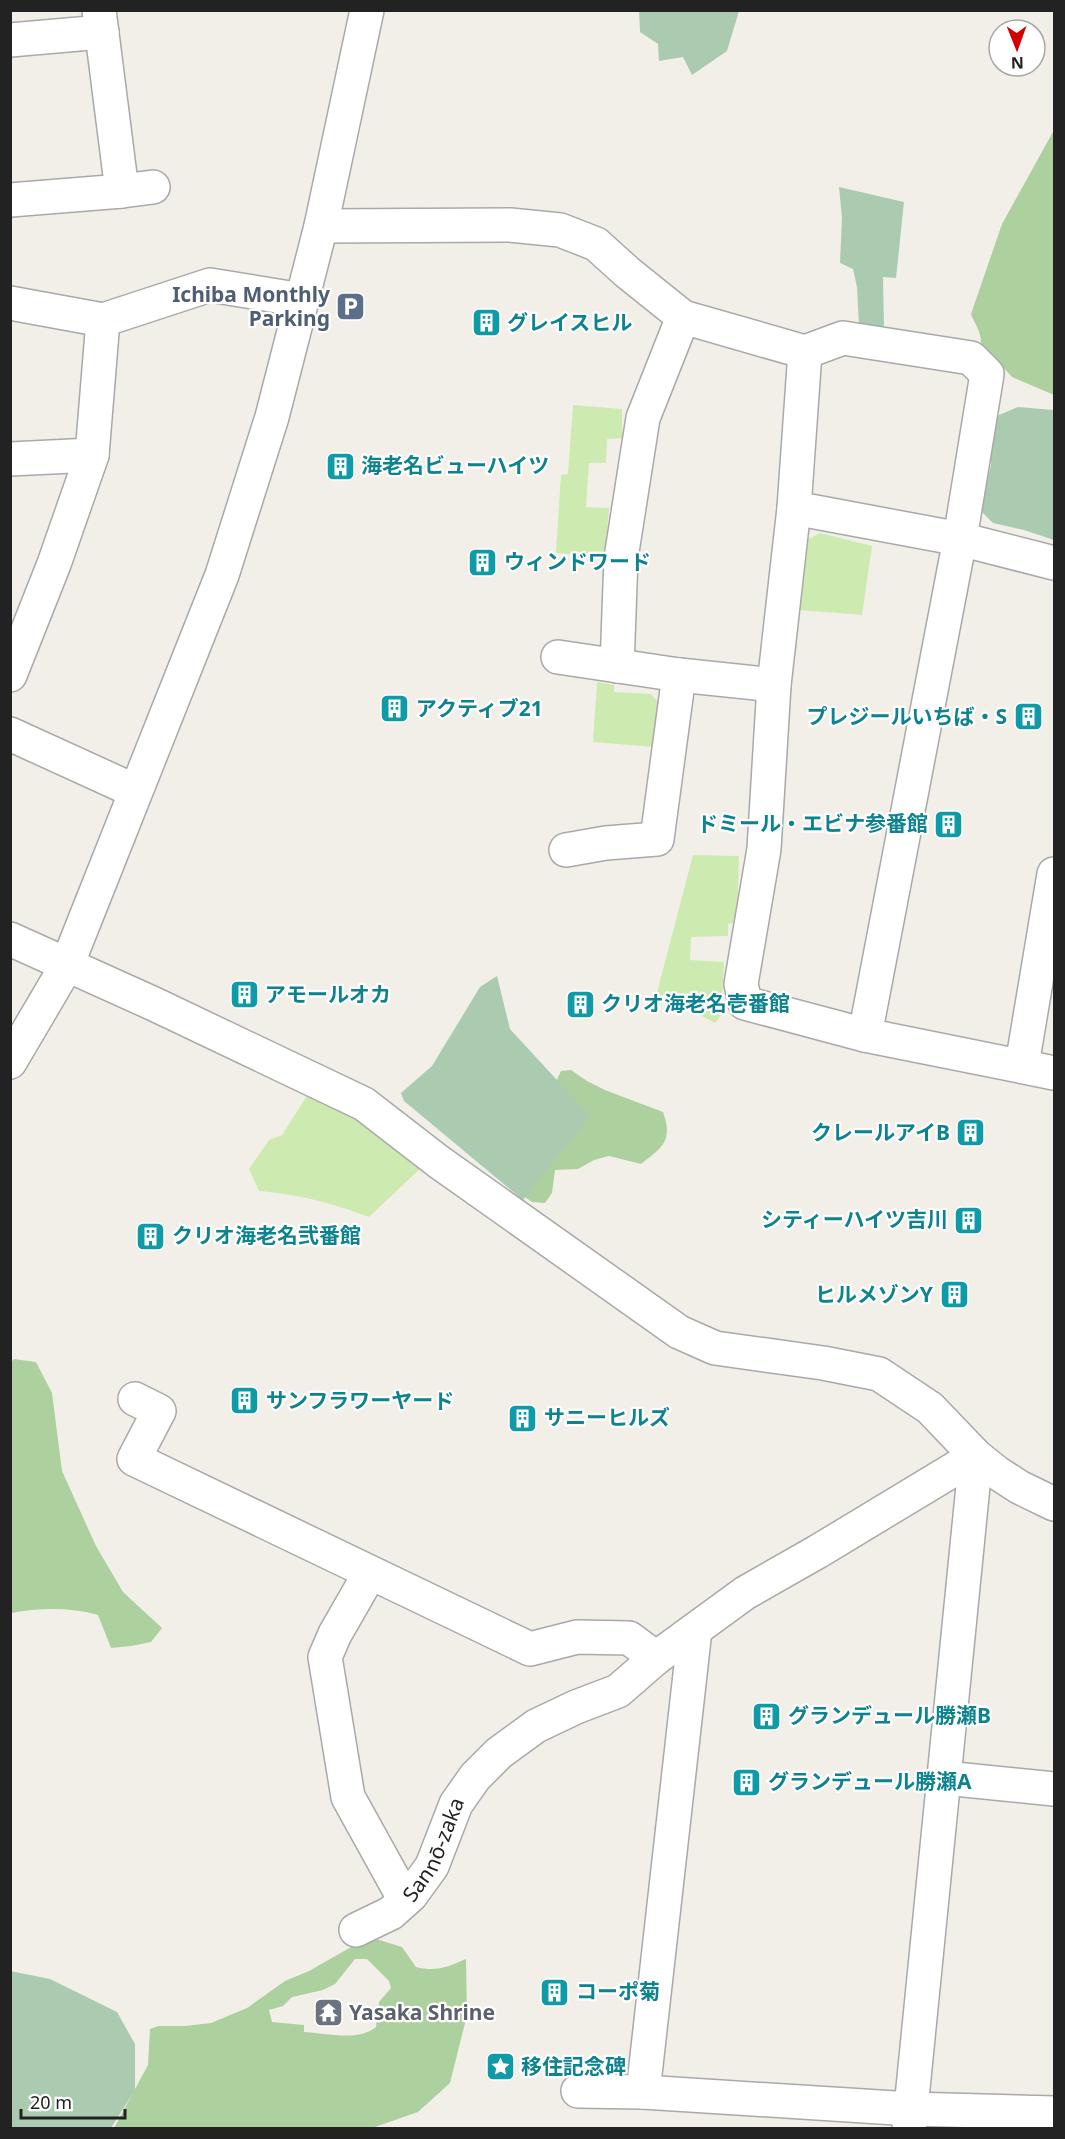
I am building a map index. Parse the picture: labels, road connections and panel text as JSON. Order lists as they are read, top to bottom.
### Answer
{
  "streets": {
    "street": ["Sannō-zaka"]
  },
  "places": {
    "parking": ["Ichiba Monthly Parking"],
    "building": [
      "グレイスヒル",
      "海老名ビューハイツ",
      "ウィンドワード",
      "アクティブ21",
      "プレジールいちば・S",
      "ドミール・エビナ参番館",
      "アモールオカ",
      "クリオ海老名壱番館",
      "クレールアイB",
      "シティーハイツ吉川",
      "クリオ海老名弐番館",
      "ヒルメゾンY",
      "サンフラワーヤード",
      "サニーヒルズ",
      "グランデュール勝瀬B",
      "グランデュール勝瀬A",
      "コーポ菊"
    ],
    "temple": ["Yasaka Shrine"],
    "place": ["移住記念碑"]
  },
  "scale_bar": "20 m",
  "north": "bottom"
}
